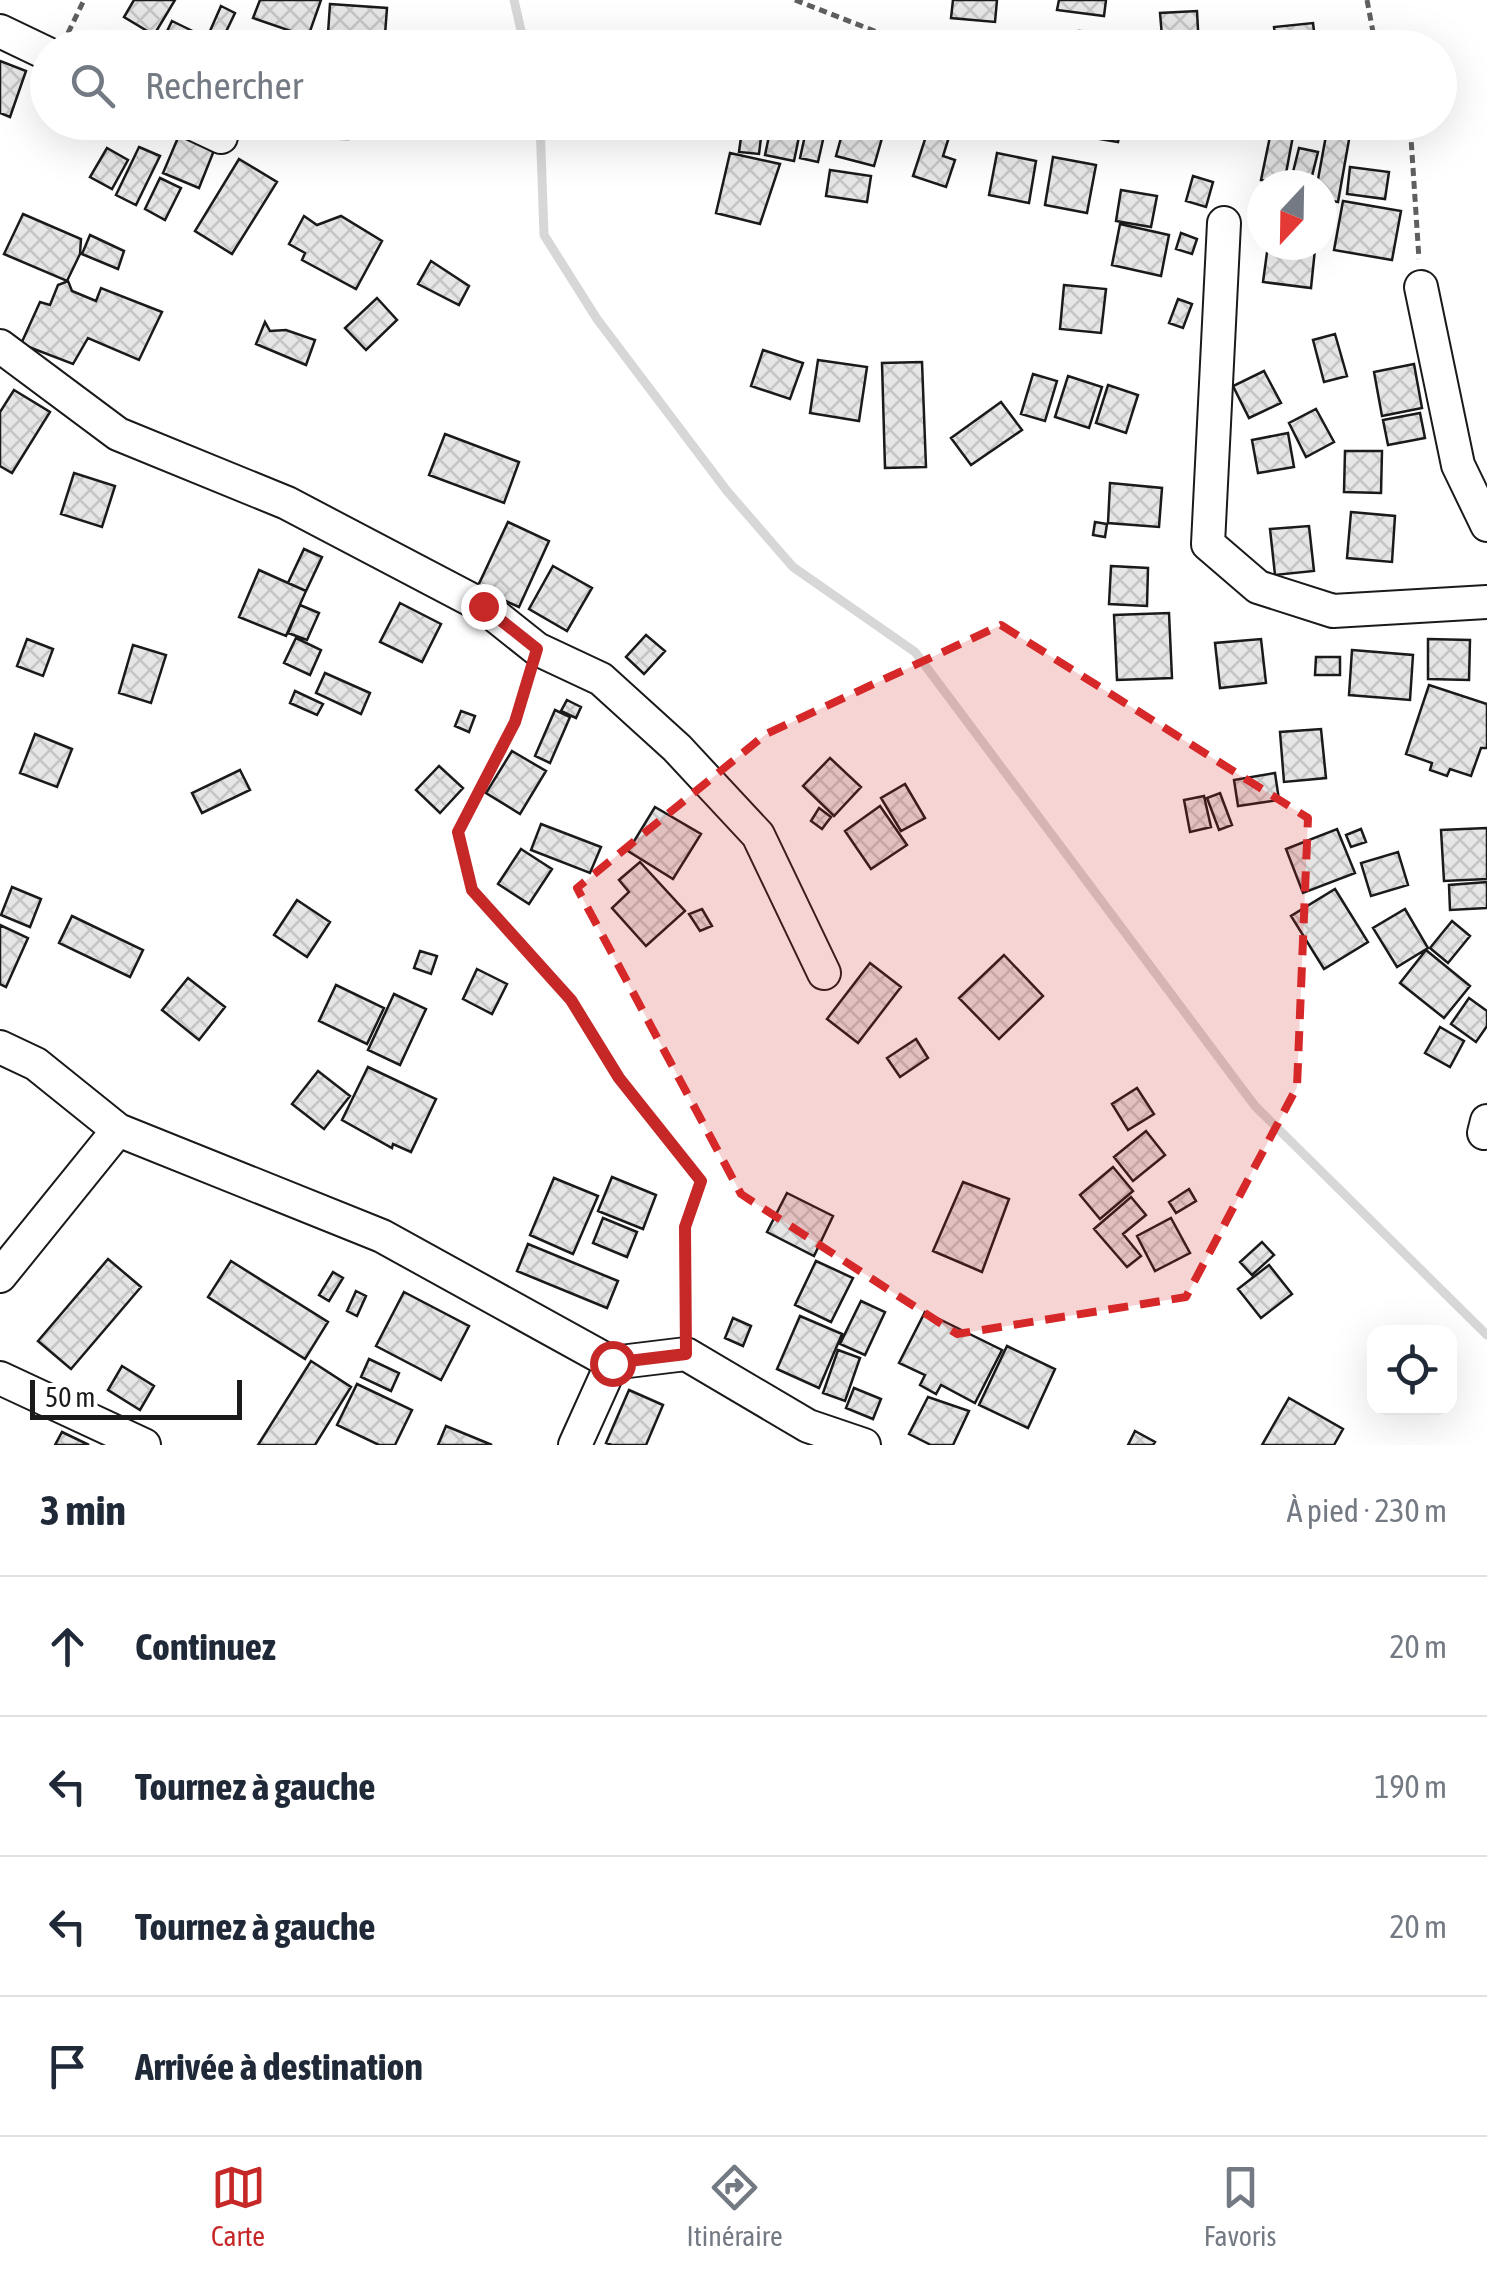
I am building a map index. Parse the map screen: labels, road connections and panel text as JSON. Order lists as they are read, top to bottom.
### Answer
{
  "scale_bar": "50 m",
  "north": "bottom",
  "page": {
    "search": "Rechercher",
    "scale": "50 m",
    "heading": ["3 min", "À pied · 230 m"],
    "list": [
      ["Continuez", "20 m"],
      ["Tournez à gauche", "190 m"],
      ["Tournez à gauche", "20 m"],
      "Arrivée à destination"
    ],
    "nav": ["Carte", "Itinéraire", "Favoris"]
  }
}
